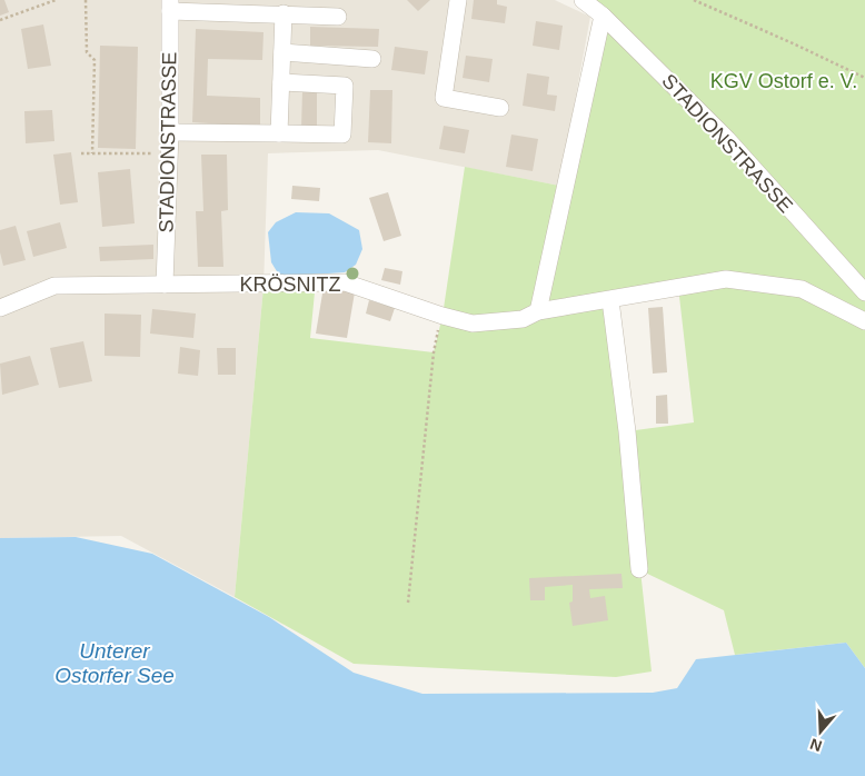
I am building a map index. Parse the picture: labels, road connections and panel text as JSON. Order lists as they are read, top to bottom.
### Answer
{
  "streets": {
    "street": ["STADIONSTRASSE", "KRÖSNITZ"]
  },
  "crossings": [
    ["STADIONSTRASSE", "KRÖSNITZ"]
  ],
  "water": ["Unterer Ostorfer See"],
  "parks": ["KGV Ostorf e. V."],
  "north": "bottom"
}
